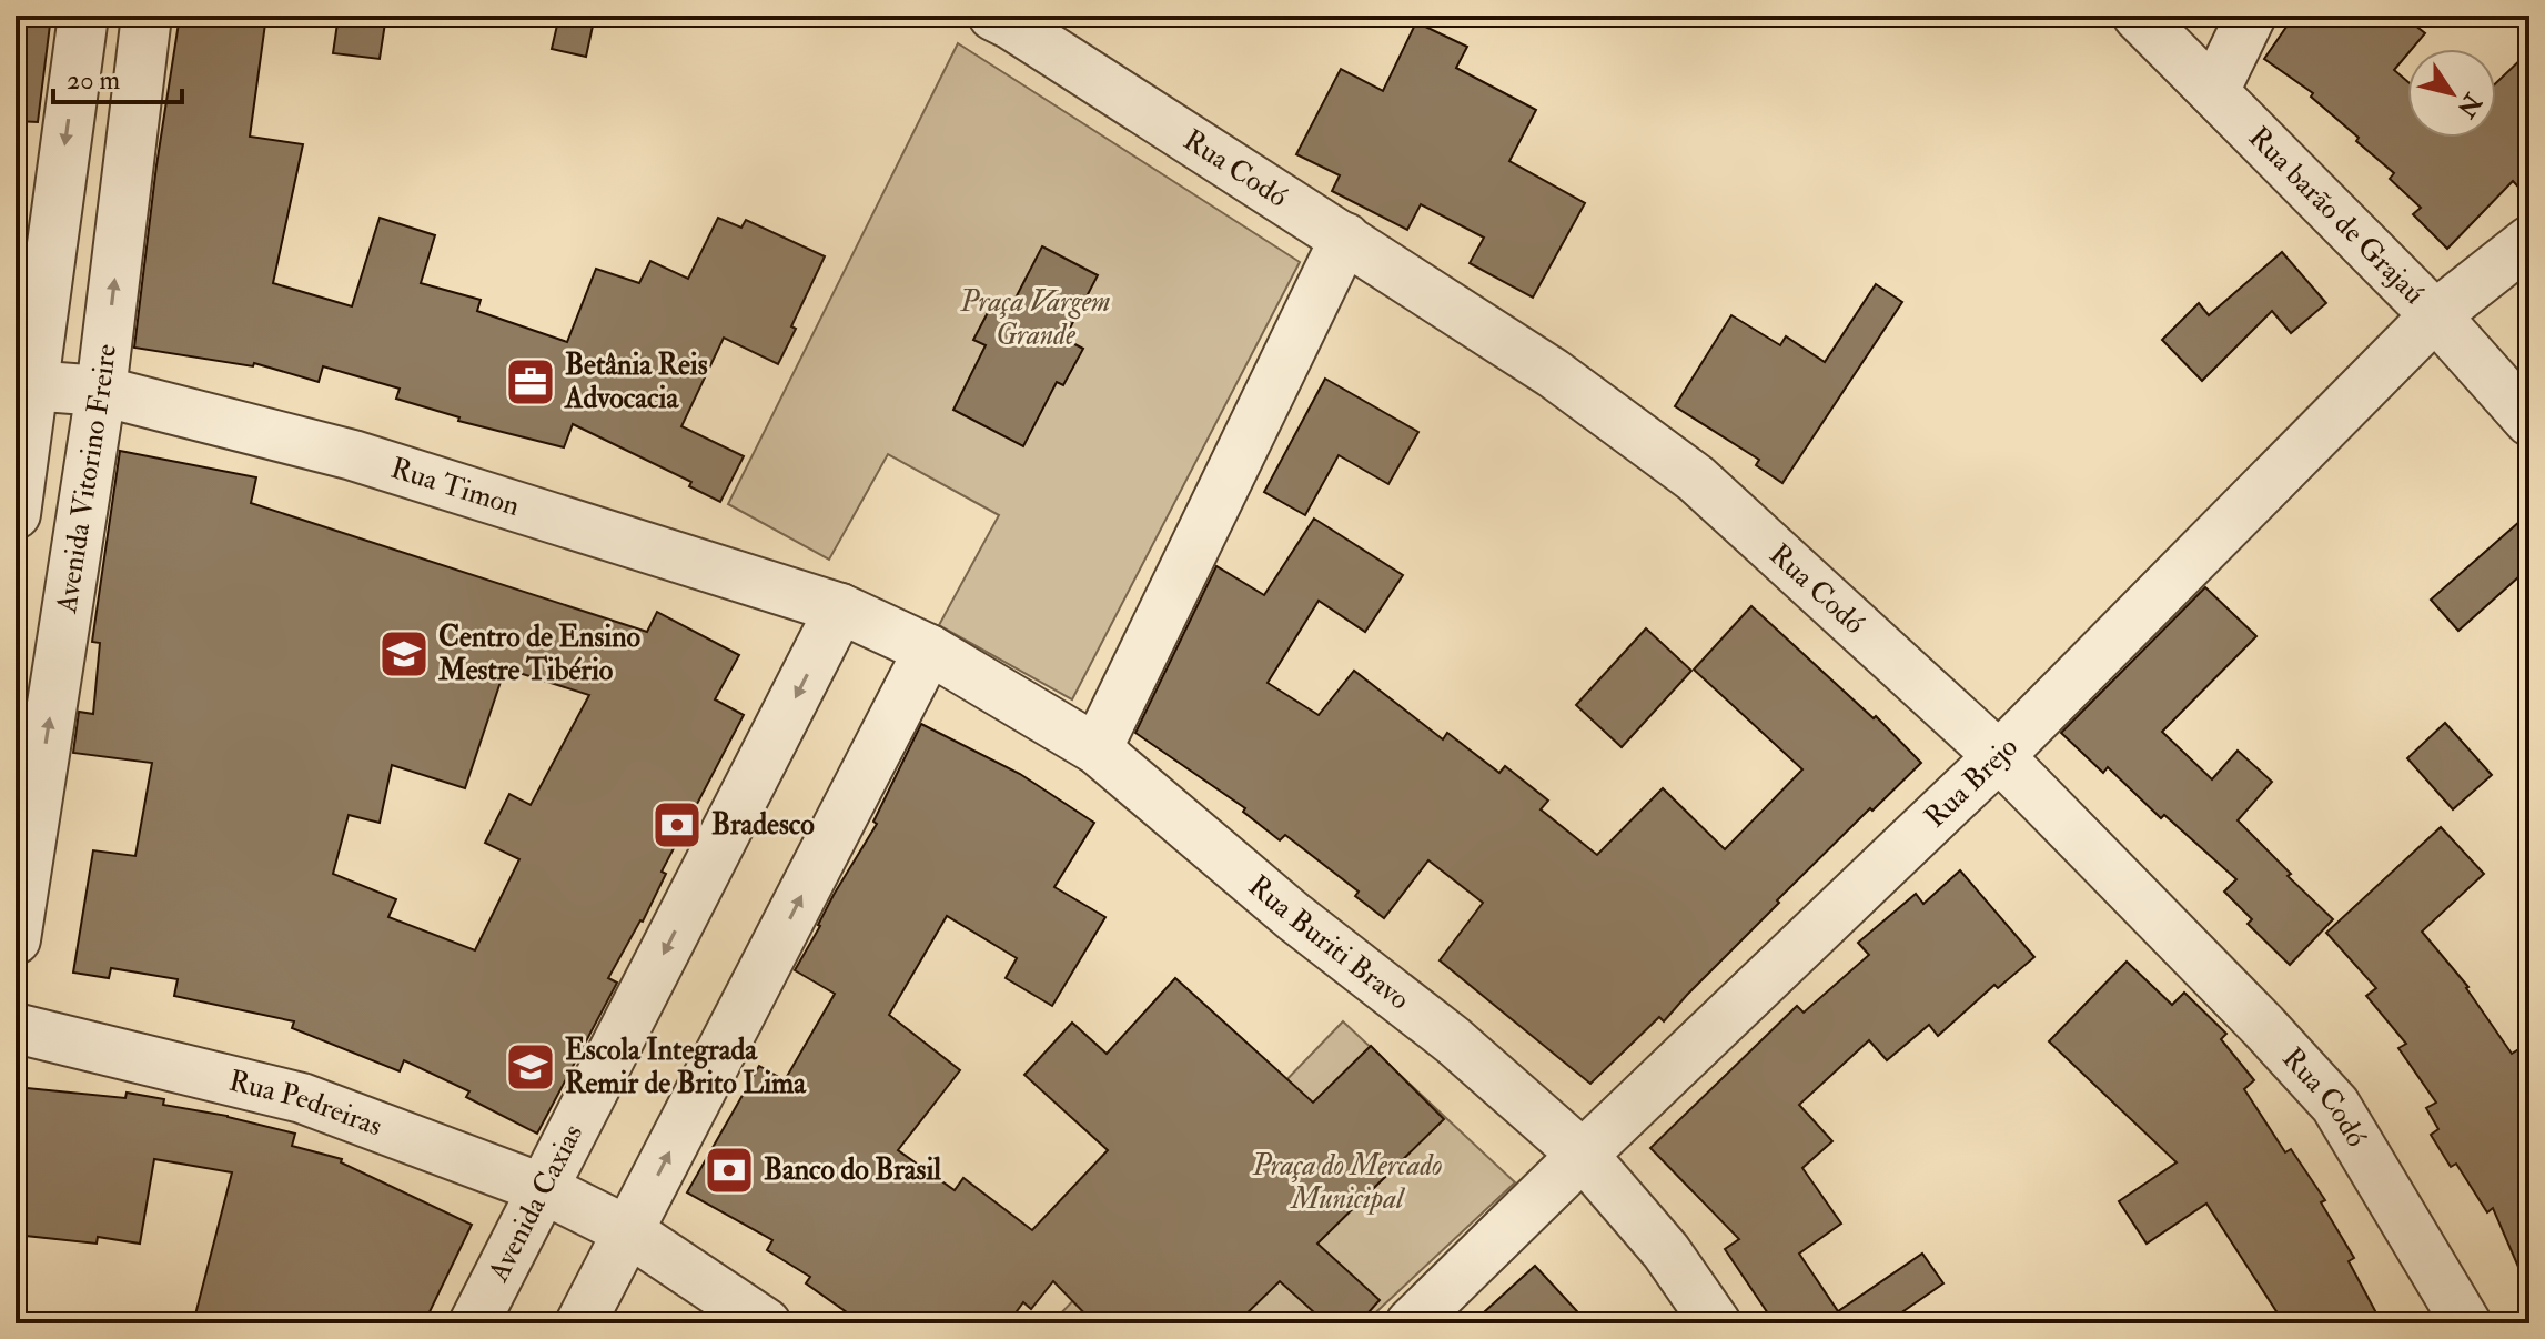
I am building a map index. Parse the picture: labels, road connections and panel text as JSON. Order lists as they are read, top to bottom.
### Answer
{
  "streets": {
    "street": [
      "Rua Codó",
      "Rua barão de Grajaú",
      "Avenida Vitorino Freire",
      "Rua Timon",
      "Rua Brejo",
      "Rua Buriti Bravo",
      "Rua Pedreiras",
      "Avenida Caxias"
    ]
  },
  "crossings": [
    ["Rua Codó", "Rua Brejo"],
    ["Rua barão de Grajaú", "Rua Brejo"],
    ["Avenida Vitorino Freire", "Rua Timon"],
    ["Rua Timon", "Rua Buriti Bravo"],
    ["Rua Timon", "Avenida Caxias"],
    ["Rua Brejo", "Rua Buriti Bravo"],
    ["Rua Pedreiras", "Avenida Caxias"]
  ],
  "parks": ["Praça Vargem Grande", "Praça do Mercado Municipal"],
  "places": {
    "office": ["Betânia Reis Advocacia"],
    "school or university": ["Centro de Ensino Mestre Tibério", "Escola Integrada Remir de Brito Lima"],
    "bank": ["Bradesco", "Banco do Brasil"]
  },
  "scale_bar": "20 m",
  "north": "bottom right"
}
